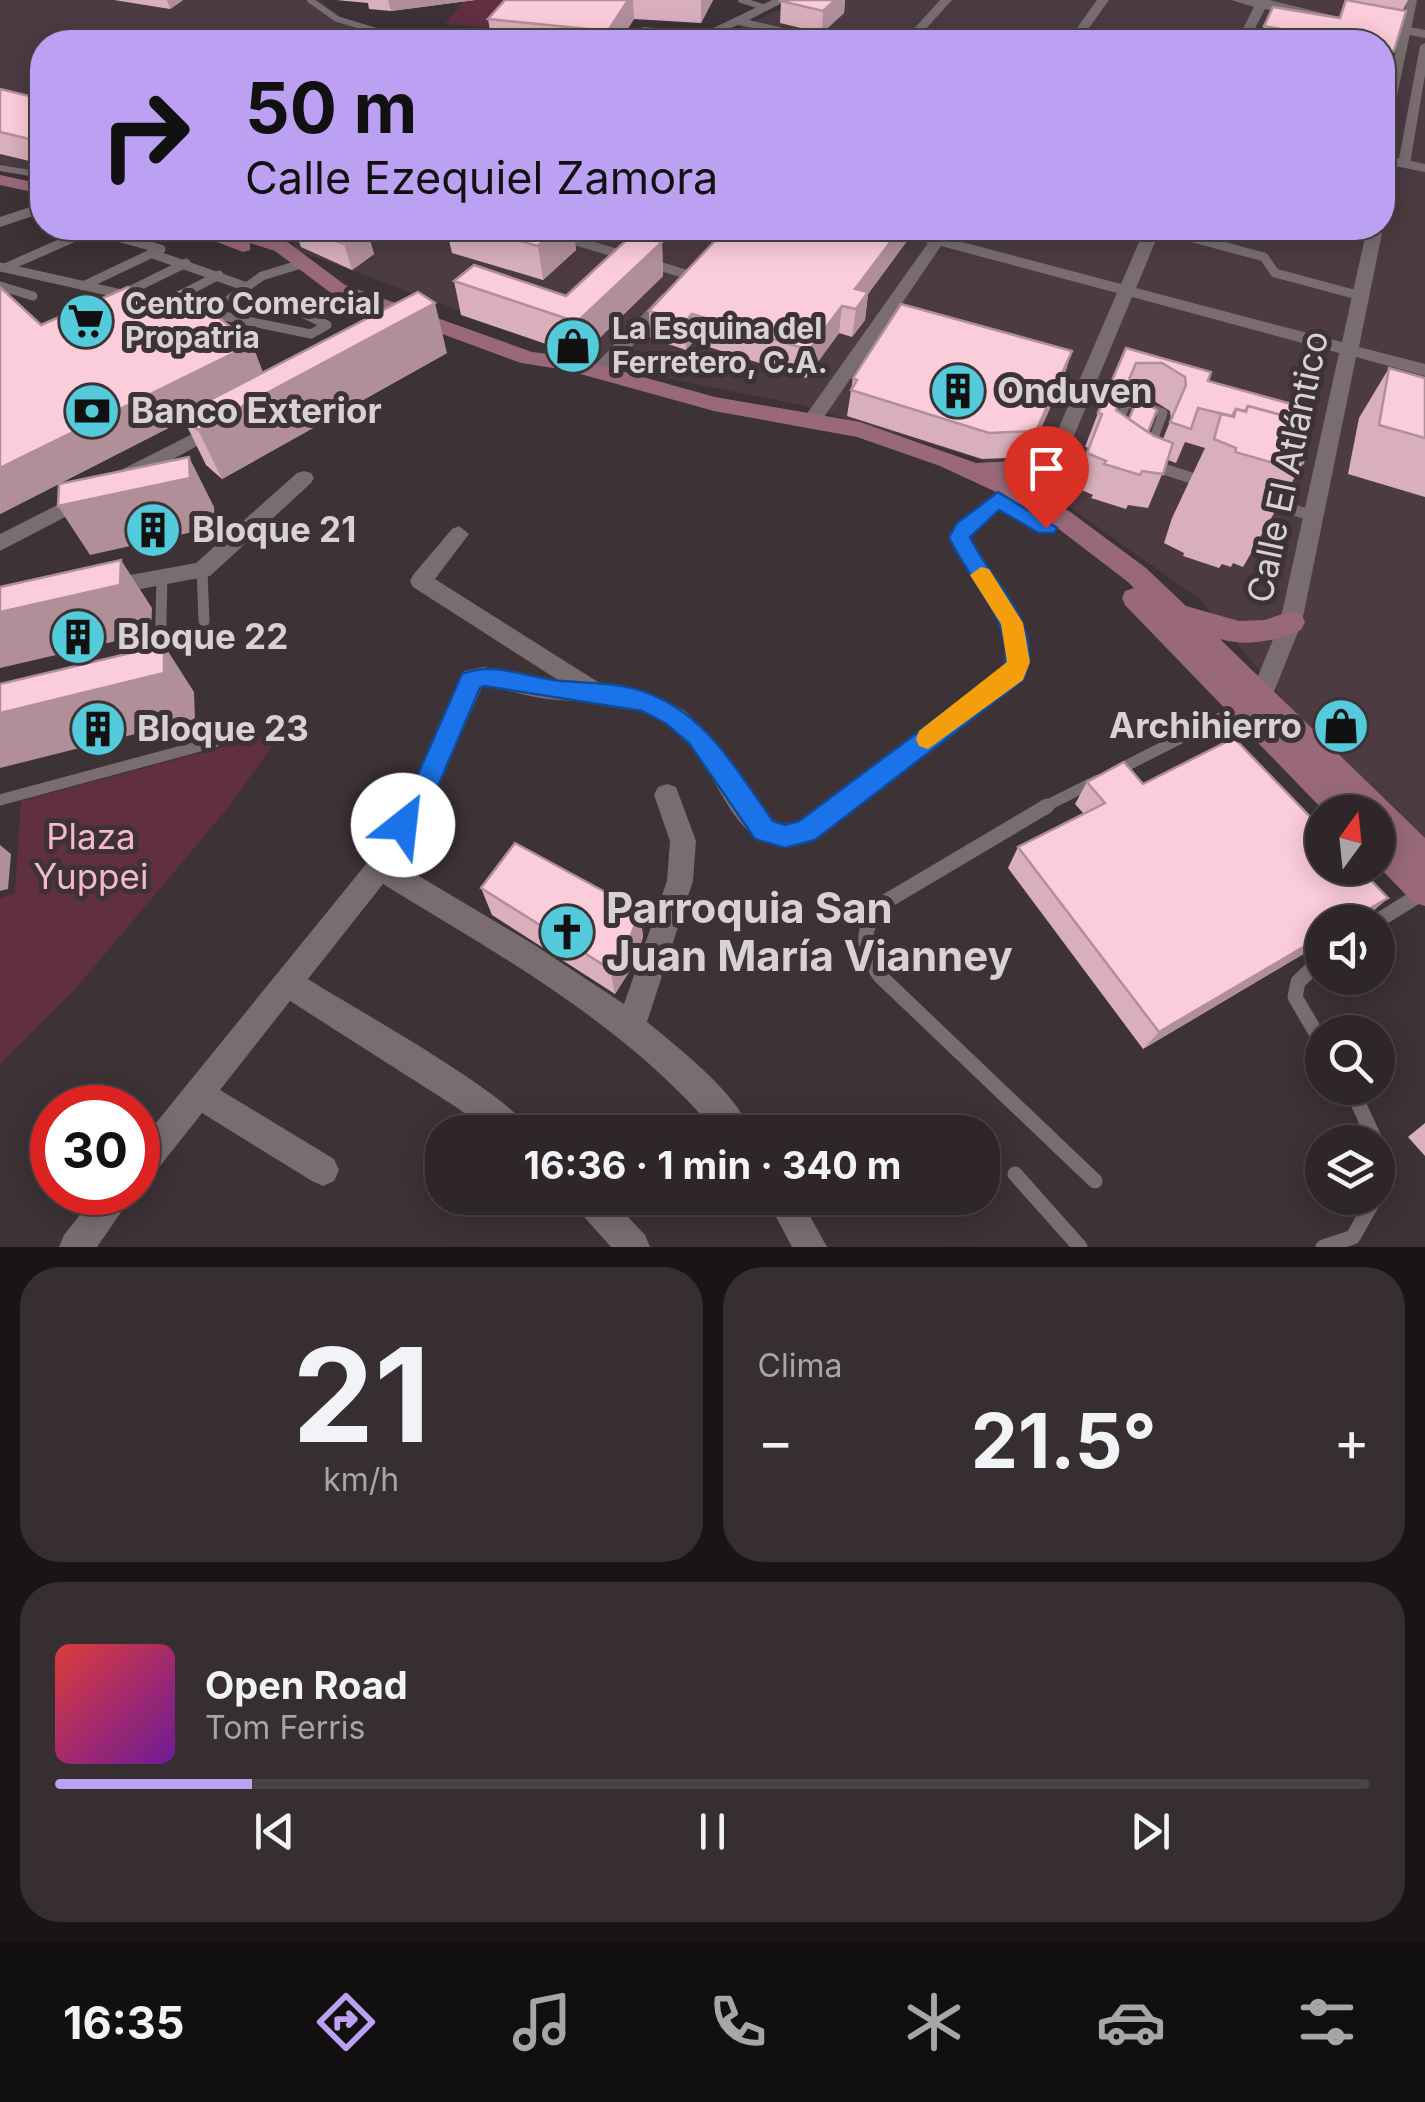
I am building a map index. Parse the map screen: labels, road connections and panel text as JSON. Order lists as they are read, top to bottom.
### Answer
{
  "streets": {
    "street": ["Calle El Atlántico"]
  },
  "parks": ["Plaza Yuppei"],
  "places": {
    "supermarket": ["Centro Comercial Propatria"],
    "shop": ["La Esquina del Ferretero, C.A.", "Archihierro"],
    "building": [
      "Onduven",
      "Bloque 21",
      "Bloque 22",
      "Bloque 23"
    ],
    "bank": ["Banco Exterior"],
    "church": ["Parroquia San Juan María Vianney"]
  },
  "north": "top",
  "page": {
    "turn": ["50 m", "Calle Ezequiel Zamora"],
    "limit": "30",
    "trip": "16:36 · 1 min · 340 m",
    "tile": [
      ["21", "km/h"],
      "Clima"
    ],
    "heat": ["−", "21.5°", "+"],
    "song": ["Open Road", "Tom Ferris"],
    "tabs": "16:35"
  }
}
